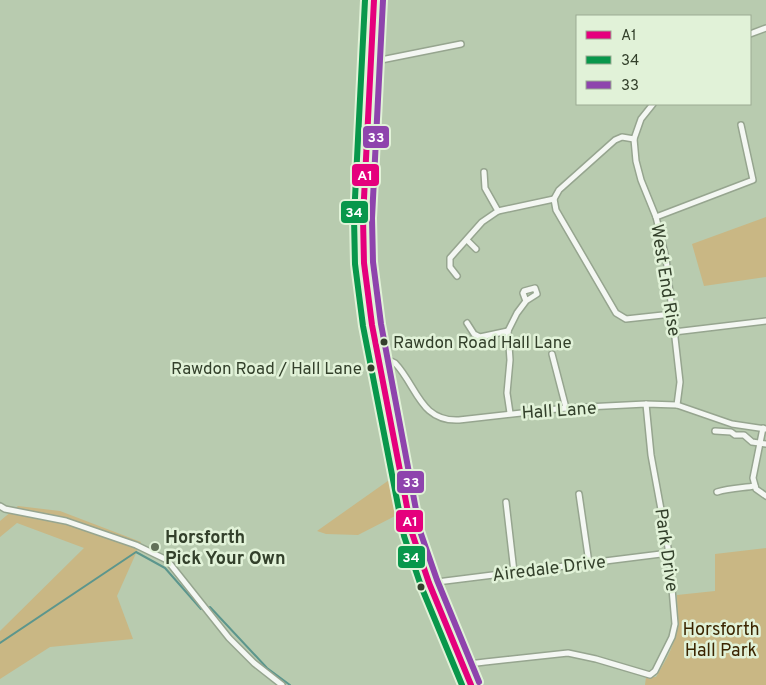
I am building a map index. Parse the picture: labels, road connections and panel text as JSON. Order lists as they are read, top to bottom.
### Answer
{
  "streets": {
    "street": [
      "West End Rise",
      "Hall Lane",
      "Park Drive",
      "Airedale Drive"
    ]
  },
  "crossings": [
    ["West End Rise", "Hall Lane"],
    ["Hall Lane", "Park Drive"],
    ["Park Drive", "Airedale Drive"]
  ],
  "parks": ["Horsforth Hall Park"],
  "places": ["Rawdon Road Hall Lane", "Rawdon Road / Hall Lane", "Horsforth Pick Your Own"],
  "lines": ["transit line A1", "transit line 34", "transit line 33"],
  "legend": ["A1", "34", "33"]
}
